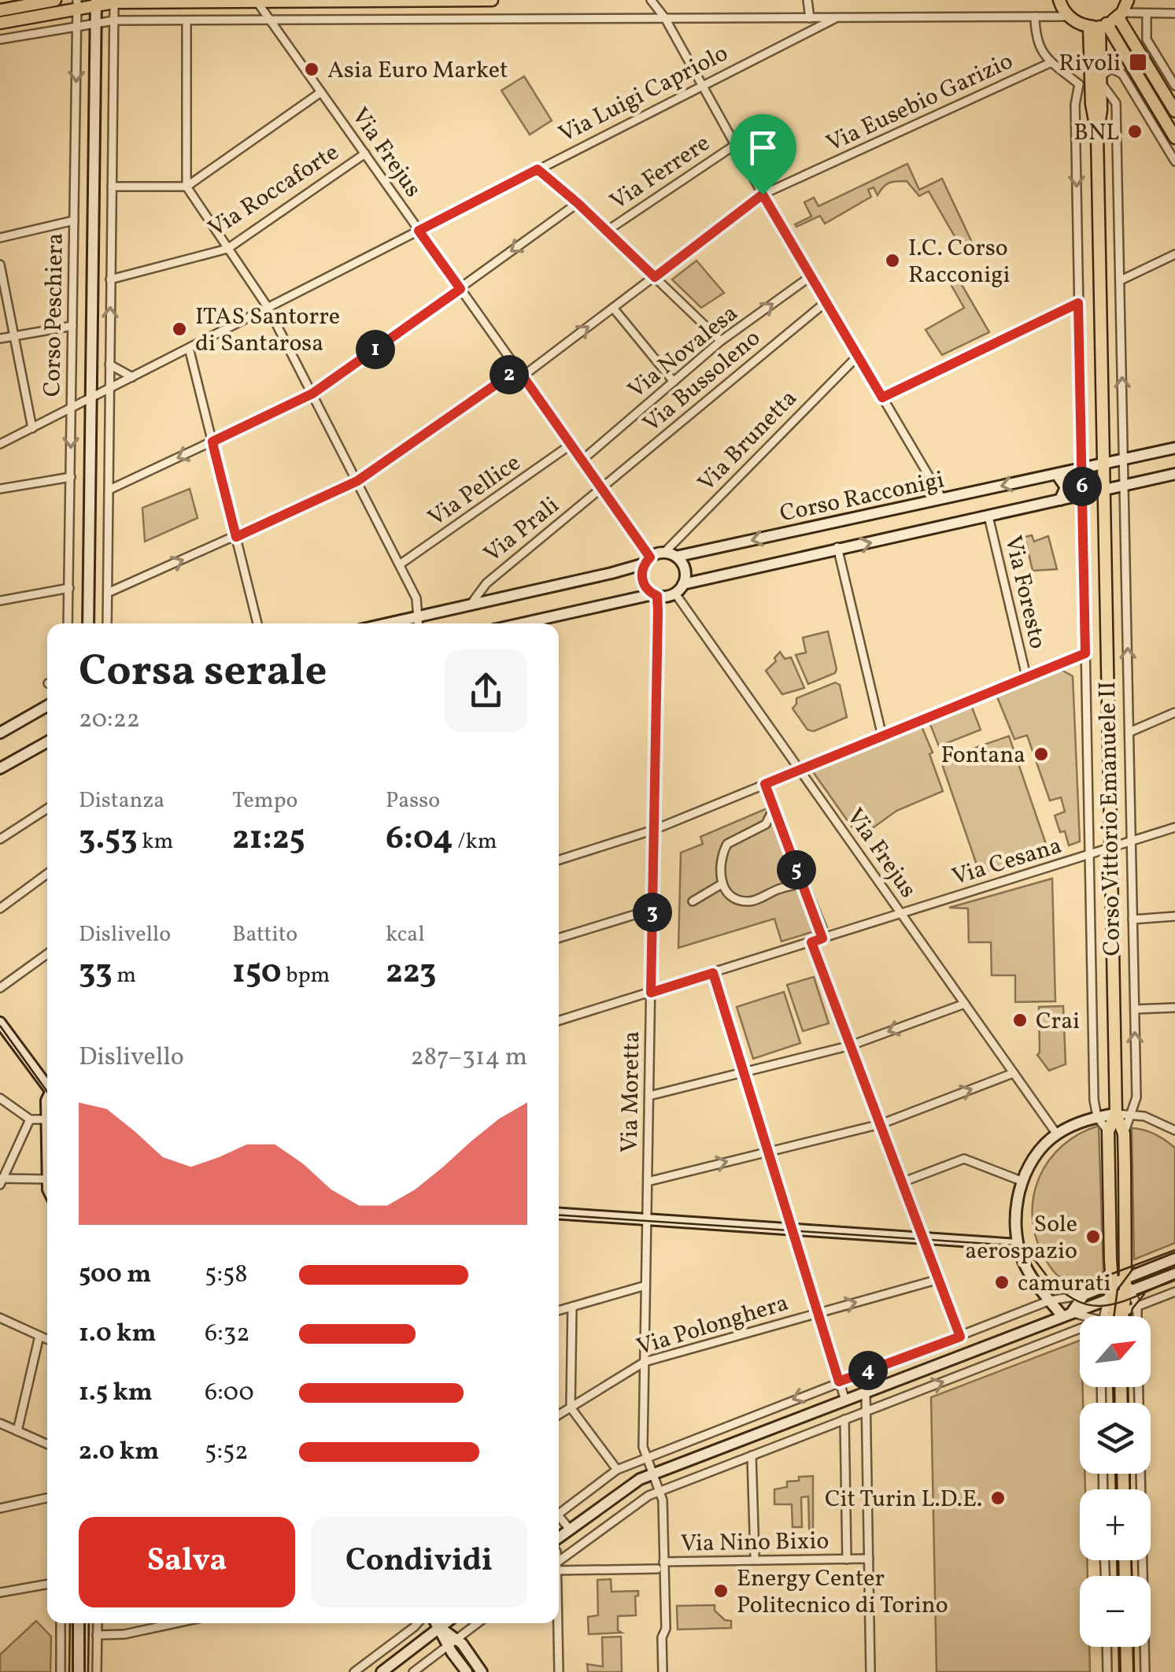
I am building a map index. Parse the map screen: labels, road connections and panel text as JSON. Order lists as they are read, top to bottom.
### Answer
{
  "streets": {
    "main road": ["Corso Vittorio Emanuele II"],
    "street": [
      "Via Luigi Capriolo",
      "Via Eusebio Garizio",
      "Via Frejus",
      "Via Ferrere",
      "Via Roccaforte",
      "Corso Peschiera",
      "Via Novalesa",
      "Via Bussoleno",
      "Via Brunetta",
      "Via Pellice",
      "Corso Racconigi",
      "Via Prali",
      "Via Foresto",
      "Via Cesana",
      "Via Moretta",
      "Via Polonghera",
      "Via Nino Bixio"
    ]
  },
  "crossings": [
    ["Via Luigi Capriolo", "Via Frejus"],
    ["Via Luigi Capriolo", "Corso Peschiera"],
    ["Via Eusebio Garizio", "Via Frejus"],
    ["Via Frejus", "Via Roccaforte"],
    ["Via Frejus", "Via Novalesa"],
    ["Via Frejus", "Via Bussoleno"],
    ["Via Frejus", "Via Brunetta"],
    ["Via Frejus", "Via Pellice"],
    ["Via Frejus", "Corso Racconigi"],
    ["Via Frejus", "Via Prali"],
    ["Via Frejus", "Via Cesana"],
    ["Via Frejus", "Via Moretta"],
    ["Via Bussoleno", "Via Prali"],
    ["Via Brunetta", "Corso Racconigi"],
    ["Via Brunetta", "Via Moretta"],
    ["Corso Racconigi", "Via Foresto"],
    ["Corso Racconigi", "Corso Vittorio Emanuele II"],
    ["Corso Racconigi", "Via Moretta"],
    ["Corso Vittorio Emanuele II", "Via Cesana"],
    ["Via Cesana", "Via Moretta"],
    ["Via Moretta", "Via Polonghera"],
    ["Via Moretta", "Via Nino Bixio"]
  ],
  "one_way": ["Via Novalesa"],
  "places": {
    "transit": ["Rivoli"],
    "other": [
      "Asia Euro Market",
      "BNL",
      "I.C. Corso Racconigi",
      "ITAS Santorre di Santarosa",
      "Fontana",
      "Crai",
      "Sole aerospazio",
      "camurati",
      "Cit Turin L.D.E.",
      "Energy Center Politecnico di Torino"
    ]
  },
  "north": "top right",
  "page": {
    "pins": [
      "1",
      "2",
      "6",
      "5",
      "3",
      "4"
    ],
    "heading": ["Corsa serale", "20:22"],
    "stats": [
      ["Distanza", "3.53 km"],
      ["Tempo", "21:25"],
      ["Passo", "6:04 /km"],
      ["Dislivello", "33 m"],
      ["Battito", "150 bpm"],
      ["kcal", "223"]
    ],
    "chart": ["Dislivello", "287–314 m"],
    "list": [
      {
        "name": "500 m",
        "note": "5:58"
      },
      {
        "name": "1.0 km",
        "note": "6:32"
      },
      {
        "name": "1.5 km",
        "note": "6:00"
      },
      {
        "name": "2.0 km",
        "note": "5:52"
      }
    ],
    "map_buttons": ["+", "−"],
    "buttons": ["Salva", "Condividi"]
  }
}
